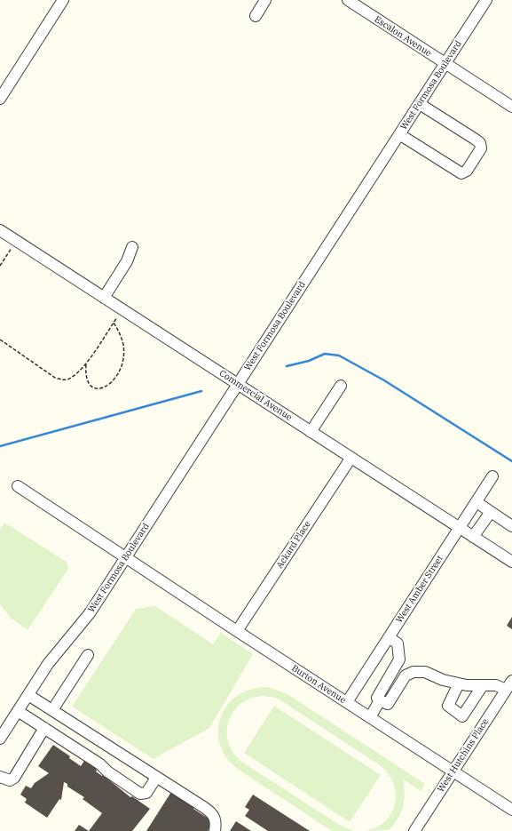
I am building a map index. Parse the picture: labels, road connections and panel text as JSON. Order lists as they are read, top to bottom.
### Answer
{
  "streets": {
    "street": [
      "Escalon Avenue",
      "West Formosa Boulevard",
      "Commercial Avenue",
      "Ackard Place",
      "West Amber Street",
      "Burton Avenue",
      "West Hutchins Place"
    ]
  },
  "crossings": [
    ["Escalon Avenue", "West Formosa Boulevard"],
    ["West Formosa Boulevard", "Commercial Avenue"],
    ["West Formosa Boulevard", "Burton Avenue"],
    ["Commercial Avenue", "Ackard Place"],
    ["Commercial Avenue", "West Amber Street"],
    ["Ackard Place", "Burton Avenue"],
    ["West Amber Street", "Burton Avenue"],
    ["Burton Avenue", "West Hutchins Place"]
  ]
}
